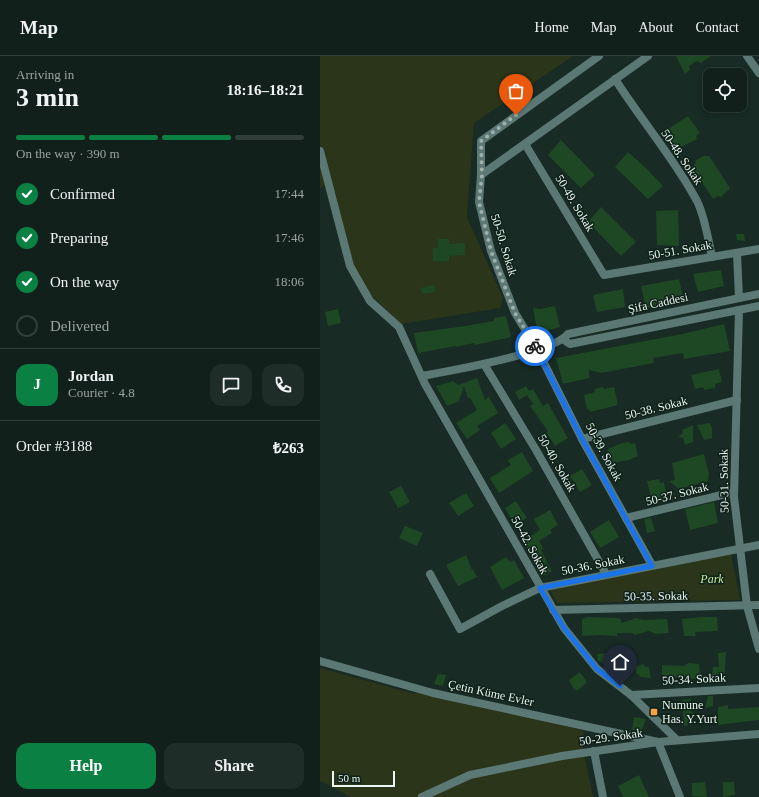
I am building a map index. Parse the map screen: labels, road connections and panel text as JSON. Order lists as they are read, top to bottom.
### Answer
{
  "streets": {
    "street": [
      "50-48. Sokak",
      "50-49. Sokak",
      "50-50. Sokak",
      "50-51. Sokak",
      "Şifa Caddesi",
      "50-38. Sokak",
      "50-39. Sokak",
      "50-40. Sokak",
      "50-31. Sokak",
      "50-37. Sokak",
      "50-42. Sokak",
      "50-36. Sokak",
      "50-35. Sokak",
      "50-34. Sokak",
      "Çetin Küme Evler",
      "50-29. Sokak"
    ]
  },
  "crossings": [
    ["50-48. Sokak", "50-51. Sokak"],
    ["50-49. Sokak", "50-51. Sokak"],
    ["50-50. Sokak", "Şifa Caddesi"],
    ["50-50. Sokak", "50-39. Sokak"],
    ["Şifa Caddesi", "50-39. Sokak"],
    ["Şifa Caddesi", "50-40. Sokak"],
    ["Şifa Caddesi", "50-31. Sokak"],
    ["Şifa Caddesi", "50-42. Sokak"],
    ["50-38. Sokak", "50-39. Sokak"],
    ["50-38. Sokak", "50-31. Sokak"],
    ["50-39. Sokak", "50-37. Sokak"],
    ["50-39. Sokak", "50-36. Sokak"],
    ["50-40. Sokak", "50-36. Sokak"],
    ["50-31. Sokak", "50-37. Sokak"],
    ["50-31. Sokak", "50-36. Sokak"],
    ["50-31. Sokak", "50-35. Sokak"],
    ["50-42. Sokak", "50-36. Sokak"],
    ["50-42. Sokak", "50-35. Sokak"],
    ["50-42. Sokak", "50-34. Sokak"],
    ["50-42. Sokak", "50-29. Sokak"],
    ["Çetin Küme Evler", "50-29. Sokak"]
  ],
  "parks": ["Park"],
  "places": {
    "transit": ["Numune Has. Y.Yurt"]
  },
  "scale_bar": "50 m",
  "page": {
    "header": "Map",
    "nav": [
      "Home",
      "Map",
      "About",
      "Contact"
    ],
    "heading": ["3 min", "Arriving in", "18:16–18:21"],
    "panel": [
      "Jordan",
      "Courier · 4.8",
      "Order #3188",
      "₺263"
    ],
    "bar": "On the way · 390 m",
    "list": [
      ["Confirmed", "17:44"],
      ["Preparing", "17:46"],
      ["On the way", "18:06"],
      "Delivered"
    ],
    "round": "J",
    "buttons": ["Help", "Share"],
    "scale": "50 m"
  }
}
